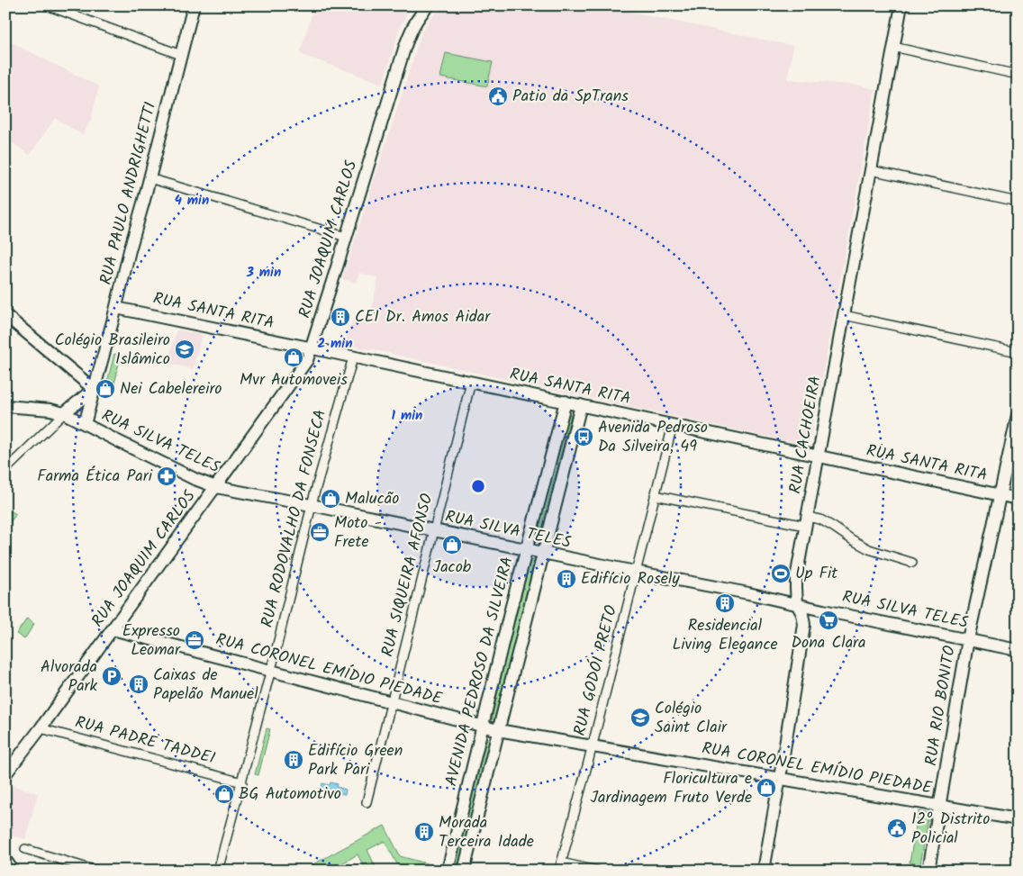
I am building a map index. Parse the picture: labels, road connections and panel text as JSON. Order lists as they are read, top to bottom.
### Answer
{
  "streets": {
    "main road": [
      "RUA PAULO ANDRIGHETTI",
      "RUA JOAQUIM CARLOS",
      "RUA SANTA RITA",
      "RUA CACHOEIRA",
      "RUA SILVA TELES",
      "RUA CORONEL EMÍDIO PIEDADE",
      "AVENIDA PEDROSO DA SILVEIRA",
      "RUA RIO BONITO"
    ],
    "street": [
      "RUA RODOVALHO DA FONSECA",
      "RUA SIQUEIRA AFONSO",
      "RUA GODÓI PRETO",
      "RUA PADRE TADDEI"
    ]
  },
  "crossings": [
    ["RUA PAULO ANDRIGHETTI", "RUA SANTA RITA"],
    ["RUA PAULO ANDRIGHETTI", "RUA SILVA TELES"],
    ["RUA JOAQUIM CARLOS", "RUA SANTA RITA"],
    ["RUA JOAQUIM CARLOS", "RUA SILVA TELES"],
    ["RUA JOAQUIM CARLOS", "RUA CORONEL EMÍDIO PIEDADE"],
    ["RUA JOAQUIM CARLOS", "RUA PADRE TADDEI"],
    ["RUA SANTA RITA", "RUA CACHOEIRA"],
    ["RUA SANTA RITA", "RUA RODOVALHO DA FONSECA"],
    ["RUA SANTA RITA", "RUA SIQUEIRA AFONSO"],
    ["RUA SANTA RITA", "RUA GODÓI PRETO"],
    ["RUA SANTA RITA", "AVENIDA PEDROSO DA SILVEIRA"],
    ["RUA SANTA RITA", "RUA RIO BONITO"],
    ["RUA CACHOEIRA", "RUA SILVA TELES"],
    ["RUA CACHOEIRA", "RUA CORONEL EMÍDIO PIEDADE"],
    ["RUA SILVA TELES", "RUA RODOVALHO DA FONSECA"],
    ["RUA SILVA TELES", "RUA SIQUEIRA AFONSO"],
    ["RUA SILVA TELES", "RUA GODÓI PRETO"],
    ["RUA SILVA TELES", "AVENIDA PEDROSO DA SILVEIRA"],
    ["RUA SILVA TELES", "RUA RIO BONITO"],
    ["RUA RODOVALHO DA FONSECA", "RUA CORONEL EMÍDIO PIEDADE"],
    ["RUA RODOVALHO DA FONSECA", "RUA PADRE TADDEI"],
    ["RUA SIQUEIRA AFONSO", "RUA CORONEL EMÍDIO PIEDADE"],
    ["RUA CORONEL EMÍDIO PIEDADE", "RUA GODÓI PRETO"],
    ["RUA CORONEL EMÍDIO PIEDADE", "AVENIDA PEDROSO DA SILVEIRA"],
    ["RUA CORONEL EMÍDIO PIEDADE", "RUA RIO BONITO"]
  ],
  "places": {
    "public building": ["Patio da SpTrans", "12º Distrito Policial"],
    "building": [
      "CEI Dr. Amos Aidar",
      "Edifício Rosely",
      "Residencial Living Elegance",
      "Caixas de Papelão Manuel",
      "Edifício Green Park Pari",
      "Morada Terceira Idade"
    ],
    "school or university": ["Colégio Brasileiro Islâmico", "Colégio Saint Clair"],
    "shop": [
      "Mvr Automoveis",
      "Nei Cabelereiro",
      "Malucão",
      "Jacob",
      "Floricultura e Jardinagem Fruto Verde",
      "BG Automotivo"
    ],
    "bus stop": ["Avenida Pedroso Da Silveira, 49"],
    "pharmacy": ["Farma Ética Pari"],
    "office": ["Moto - Frete", "Expresso Leomar"],
    "sports": ["Up Fit"],
    "supermarket": ["Dona Clara"],
    "parking": ["Alvorada Park"]
  },
  "rings": [
    "4 min",
    "3 min",
    "2 min",
    "1 min"
  ]
}
